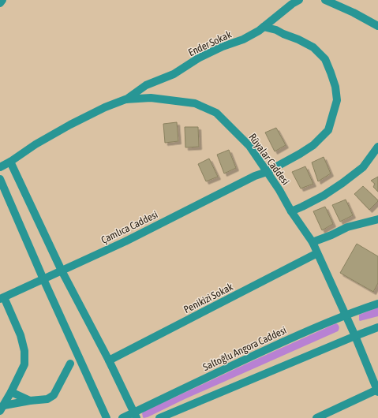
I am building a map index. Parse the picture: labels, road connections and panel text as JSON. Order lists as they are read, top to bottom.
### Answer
{
  "streets": {
    "street": [
      "Ender Sokak",
      "Rüyalar Caddesi",
      "Çamlıca Caddesi",
      "Penikizi Sokak",
      "Saltoğlu Angora Caddesi"
    ]
  },
  "crossings": [
    ["Ender Sokak", "Rüyalar Caddesi"],
    ["Ender Sokak", "Çamlıca Caddesi"],
    ["Rüyalar Caddesi", "Çamlıca Caddesi"],
    ["Rüyalar Caddesi", "Penikizi Sokak"],
    ["Rüyalar Caddesi", "Saltoğlu Angora Caddesi"]
  ]
}
